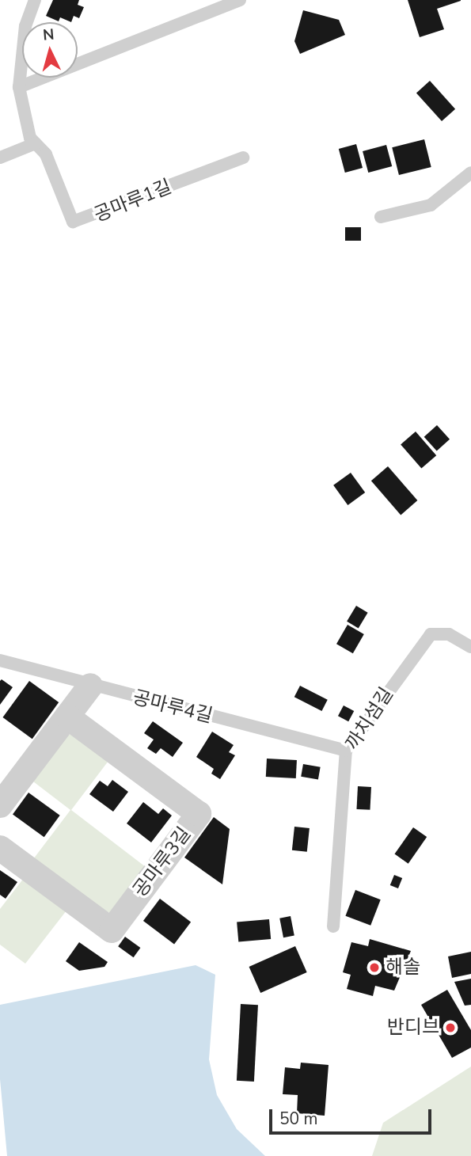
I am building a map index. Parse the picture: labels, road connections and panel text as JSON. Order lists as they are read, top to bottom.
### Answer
{
  "streets": {
    "street": ["공마루3길"],
    "lane": ["공마루1길", "공마루4길", "까치섬길"]
  },
  "crossings": [
    ["공마루4길", "까치섬길"]
  ],
  "places": ["해솔", "반디브"],
  "scale_bar": "50 m",
  "north": "top"
}
